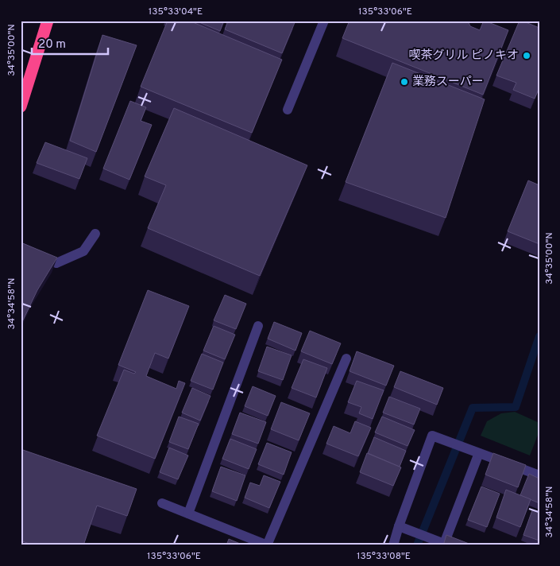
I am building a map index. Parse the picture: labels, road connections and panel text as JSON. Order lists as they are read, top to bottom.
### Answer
{
  "places": ["喫茶グリル ピノキオ", "業務スーパー"],
  "scale_bar": "20 m",
  "coordinates": [
    "135°33'04\"E",
    "135°33'06\"E",
    "34°35'00\"N",
    "34°34'58\"N",
    "135°33'08\"E"
  ]
}
